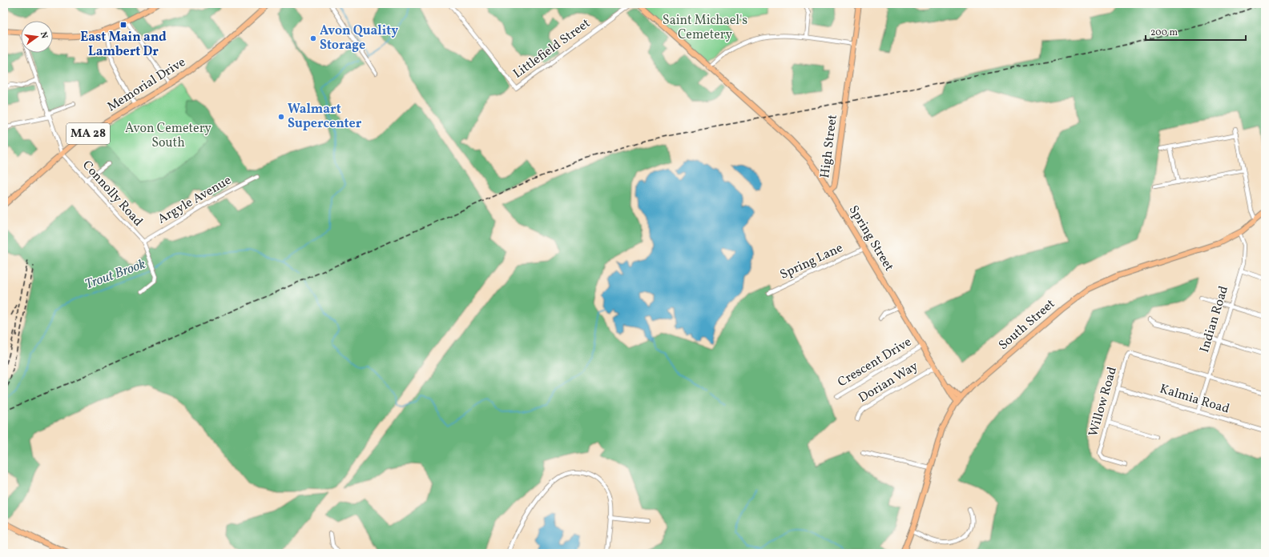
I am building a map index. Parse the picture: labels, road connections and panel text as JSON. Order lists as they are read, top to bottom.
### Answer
{
  "streets": {
    "main road": [
      "Memorial Drive",
      "MA 28",
      "High Street",
      "Spring Street",
      "South Street"
    ],
    "street": [
      "Littlefield Street",
      "Connolly Road",
      "Argyle Avenue",
      "Spring Lane",
      "Indian Road",
      "Crescent Drive",
      "Dorian Way",
      "Kalmia Road",
      "Willow Road"
    ]
  },
  "crossings": [
    ["Memorial Drive", "Connolly Road"],
    ["High Street", "Spring Street"],
    ["Connolly Road", "Argyle Avenue"],
    ["Spring Street", "Spring Lane"],
    ["Spring Street", "South Street"],
    ["Spring Street", "Crescent Drive"],
    ["Spring Street", "Dorian Way"],
    ["Indian Road", "South Street"],
    ["Indian Road", "Kalmia Road"],
    ["Indian Road", "Willow Road"],
    ["Kalmia Road", "Willow Road"]
  ],
  "water": ["Trout Brook"],
  "parks": ["Saint Michael's Cemetery", "Avon Cemetery South"],
  "places": {
    "transit": ["East Main and Lambert Dr"],
    "other": ["Avon Quality Storage", "Walmart Supercenter"]
  },
  "scale_bar": "200 m",
  "north": "right"
}
